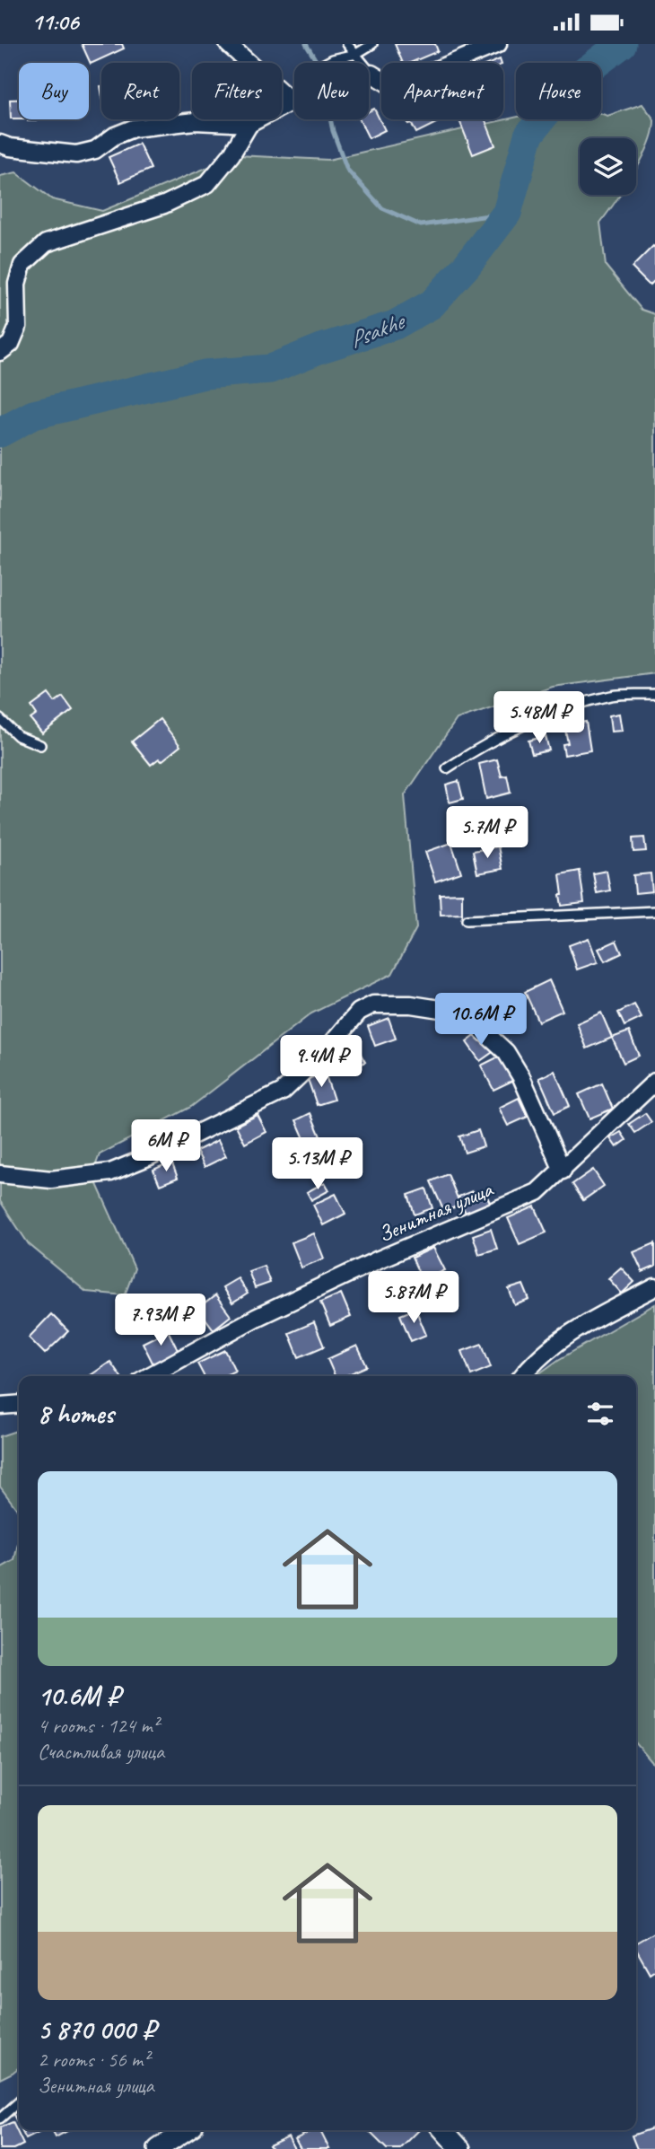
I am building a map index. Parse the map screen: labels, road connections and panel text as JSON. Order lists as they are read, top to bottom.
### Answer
{
  "streets": {
    "street": ["Зенитная улица"]
  },
  "water": ["Psakhe"],
  "page": {
    "status": "11:06",
    "chip": [
      "Buy",
      "Rent",
      "Filters",
      "New",
      "Apartment",
      "House"
    ],
    "price": [
      "5.48M ₽",
      "5.7M ₽",
      "10.6M ₽",
      "9.4M ₽",
      "6M ₽",
      "5.13M ₽",
      "5.87M ₽",
      "7.93M ₽"
    ],
    "heading": "8 homes",
    "list": [
      {
        "name": "10.6M ₽",
        "note": "4 rooms · 124 m² · Счастливая улица"
      },
      {
        "name": "5 870 000 ₽",
        "note": "2 rooms · 56 m² · Зенитная улица"
      }
    ]
  }
}
